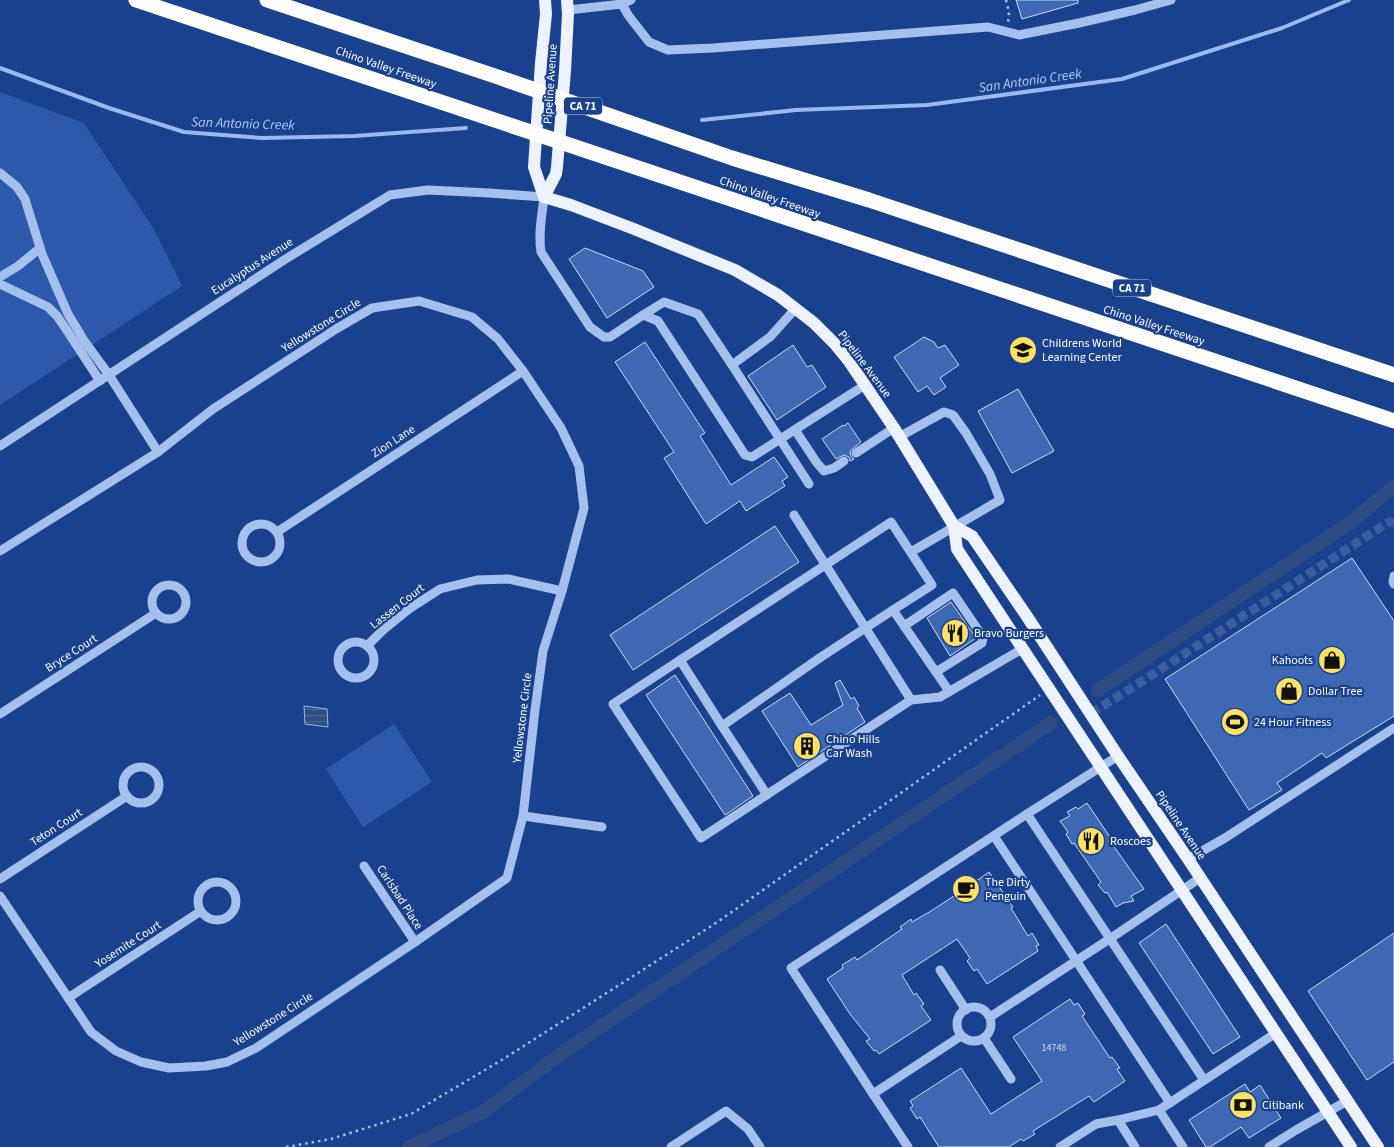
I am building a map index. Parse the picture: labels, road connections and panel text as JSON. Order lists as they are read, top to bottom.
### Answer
{
  "streets": {
    "highway": ["Chino Valley Freeway", "CA 71"],
    "main road": ["Pipeline Avenue"],
    "street": [
      "Eucalyptus Avenue",
      "Yellowstone Circle",
      "Zion Lane",
      "Lassen Court",
      "Bryce Court",
      "Teton Court",
      "Carlsbad Place",
      "Yosemite Court"
    ]
  },
  "crossings": [
    ["Pipeline Avenue", "Eucalyptus Avenue"],
    ["Yellowstone Circle", "Zion Lane"],
    ["Yellowstone Circle", "Lassen Court"],
    ["Yellowstone Circle", "Carlsbad Place"],
    ["Yellowstone Circle", "Yosemite Court"]
  ],
  "water": ["San Antonio Creek"],
  "places": {
    "school or university": ["Childrens World Learning Center"],
    "restaurant": ["Bravo Burgers", "Roscoes"],
    "shop": ["Kahoots", "Dollar Tree"],
    "sports": ["24 Hour Fitness"],
    "building": ["Chino Hills Car Wash"],
    "cafe": ["The Dirty Penguin"],
    "bank": ["Citibank"]
  },
  "house_numbers": ["14748"]
}
